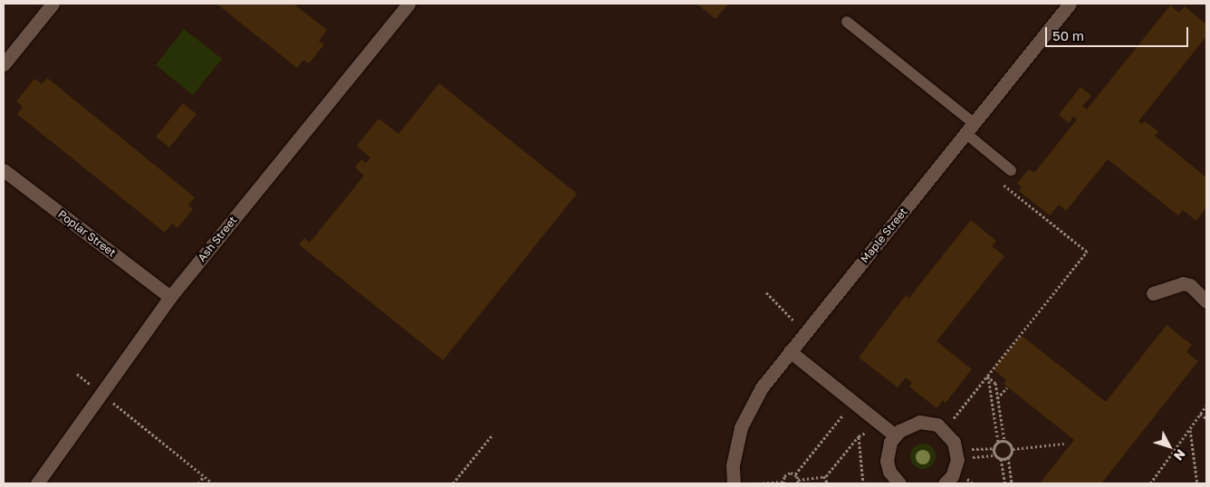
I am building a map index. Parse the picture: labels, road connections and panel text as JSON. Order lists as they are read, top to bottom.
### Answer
{
  "streets": {
    "street": ["Poplar Street", "Maple Street", "Ash Street"]
  },
  "crossings": [
    ["Poplar Street", "Ash Street"]
  ],
  "scale_bar": "50 m",
  "north": "bottom right"
}
